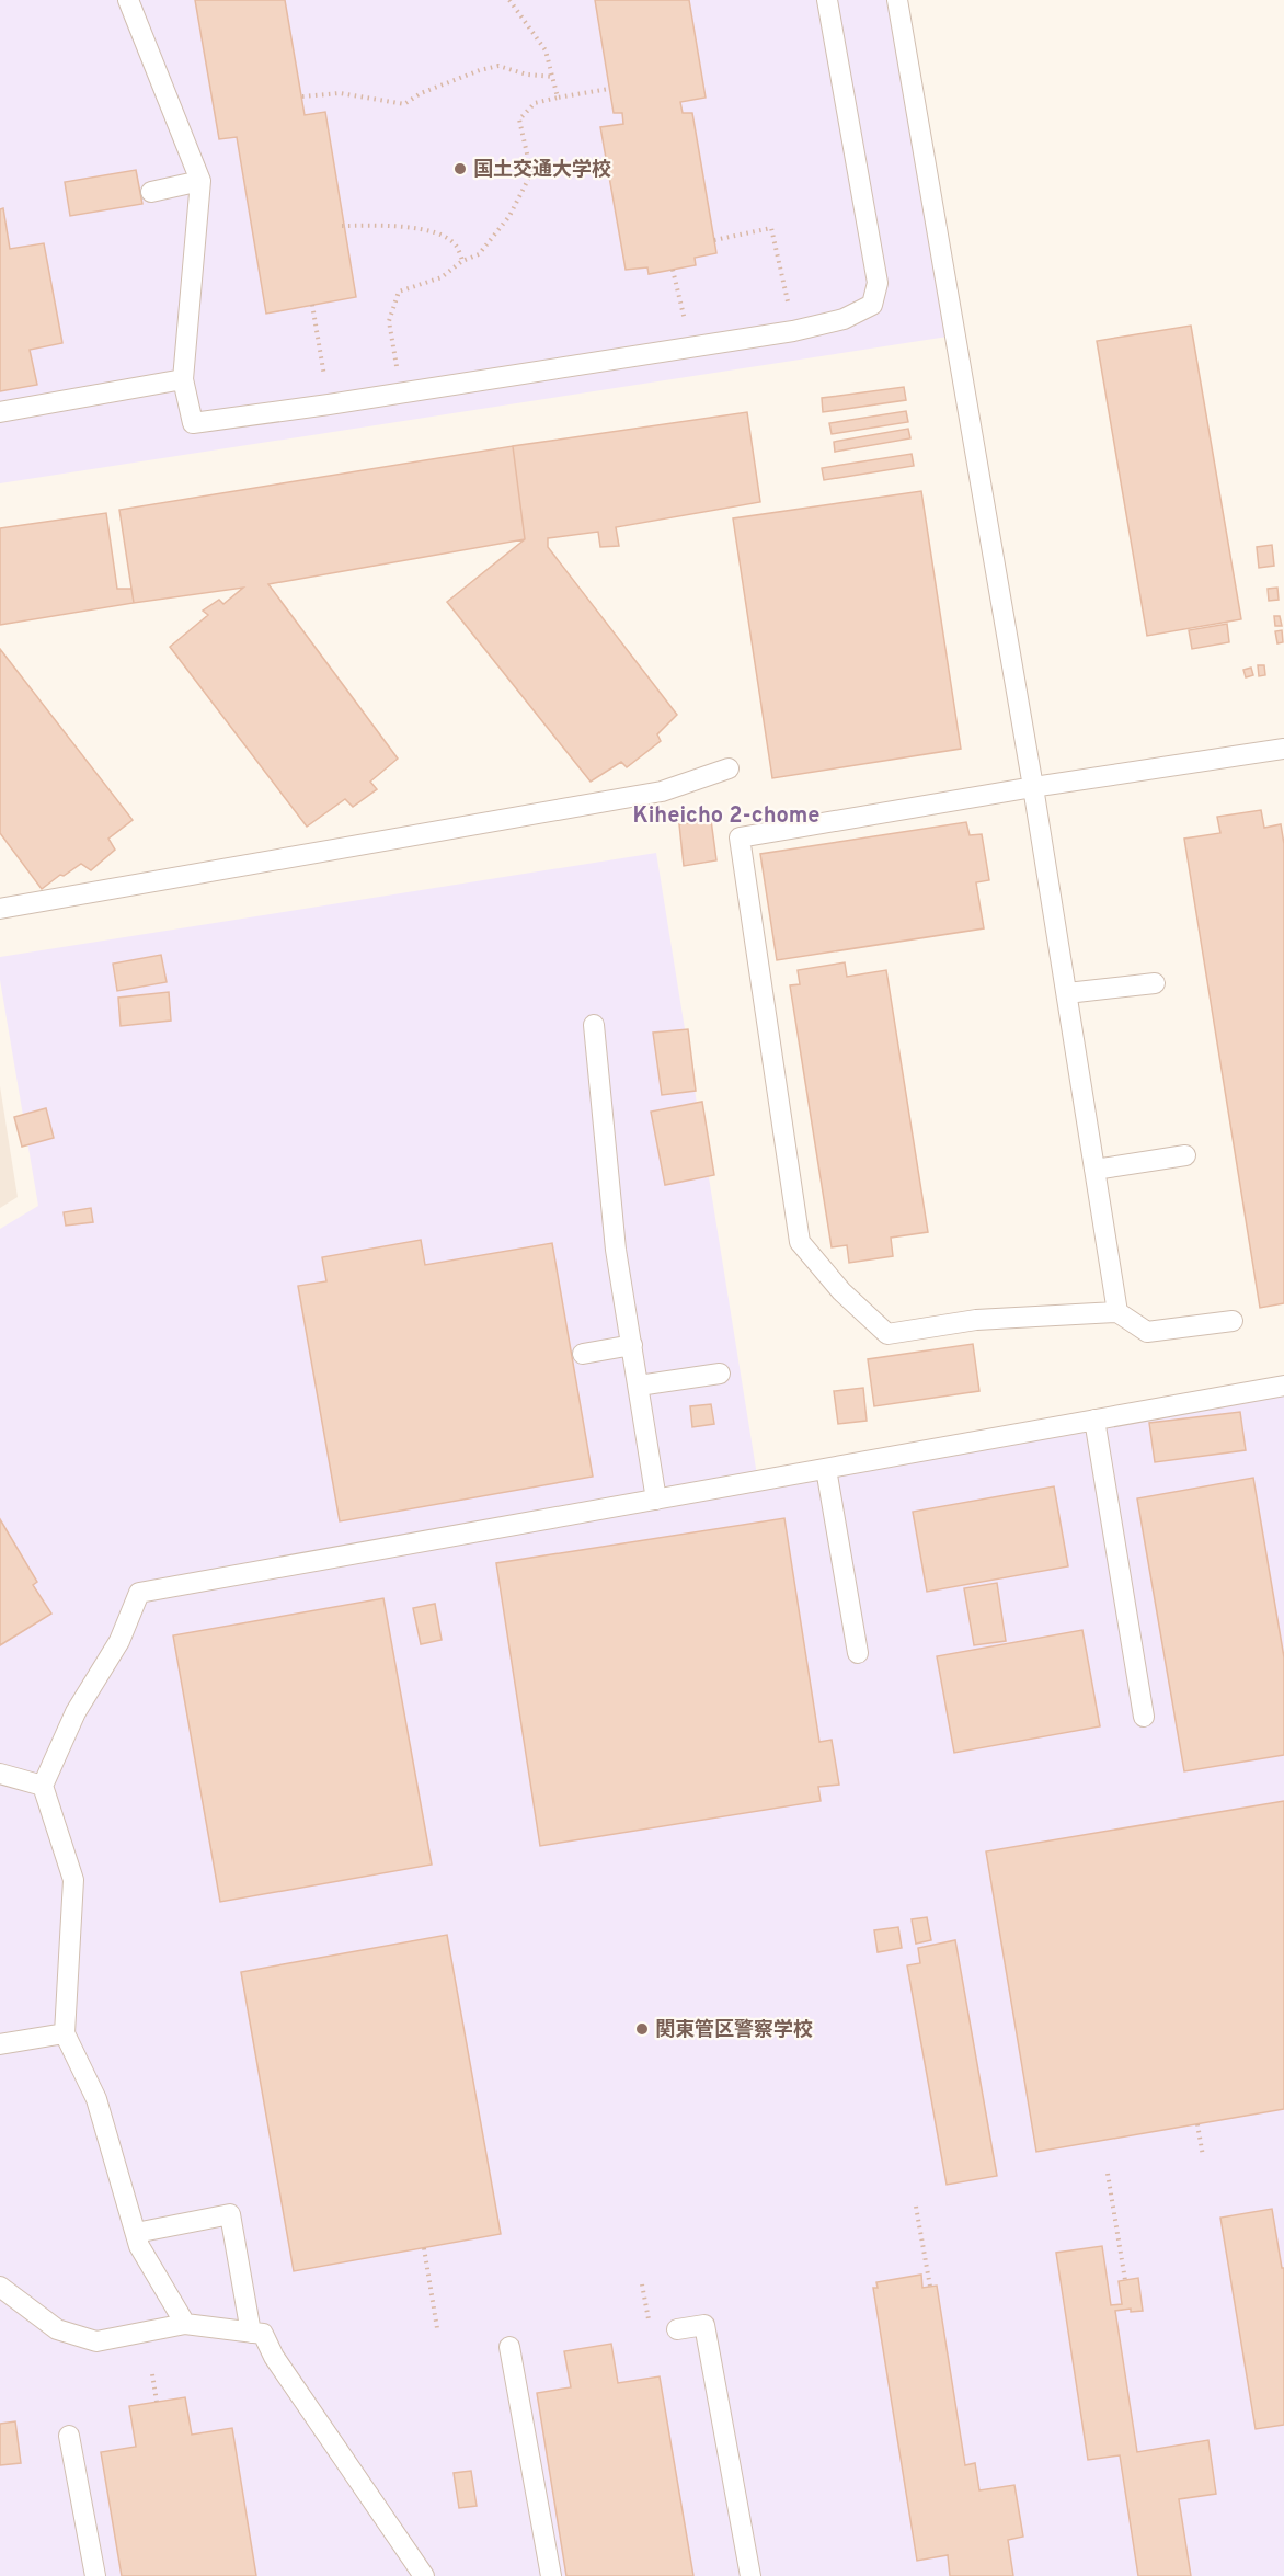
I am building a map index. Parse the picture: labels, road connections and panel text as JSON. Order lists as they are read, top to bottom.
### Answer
{
  "districts": ["Kiheicho 2-chome"],
  "places": ["国土交通大学校", "関東管区警察学校"]
}
